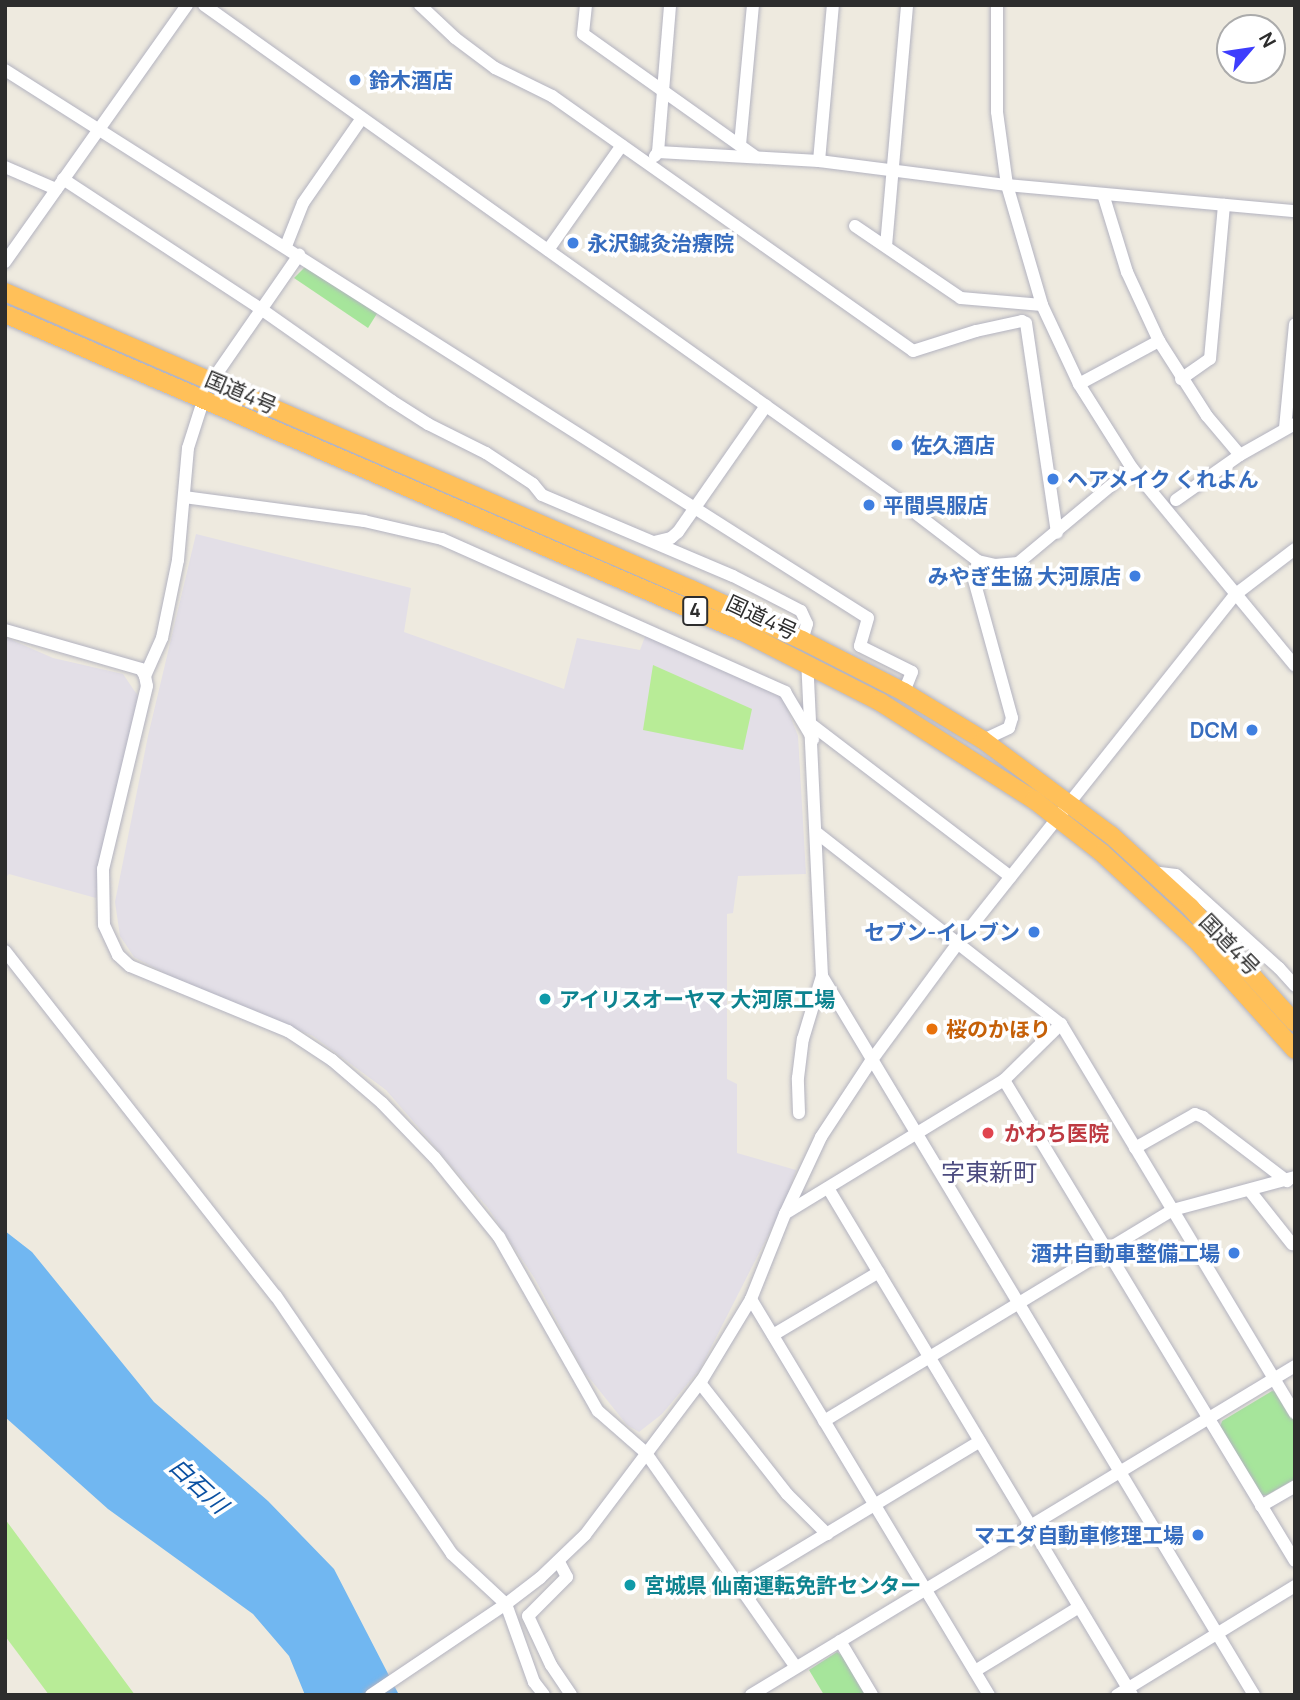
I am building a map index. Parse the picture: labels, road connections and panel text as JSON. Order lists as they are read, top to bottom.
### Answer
{
  "streets": {
    "highway": ["国道4号", "4"]
  },
  "districts": ["字東新町"],
  "water": ["白石川"],
  "places": [
    "鈴木酒店",
    "永沢鍼灸治療院",
    "佐久酒店",
    "ヘアメイク くれよん",
    "平間呉服店",
    "みやぎ生協 大河原店",
    "DCM",
    "セブン-イレブン",
    "アイリスオーヤマ 大河原工場",
    "桜のかほり",
    "かわち医院",
    "酒井自動車整備工場",
    "マエダ自動車修理工場",
    "宮城県 仙南運転免許センター"
  ],
  "north": "top right"
}
